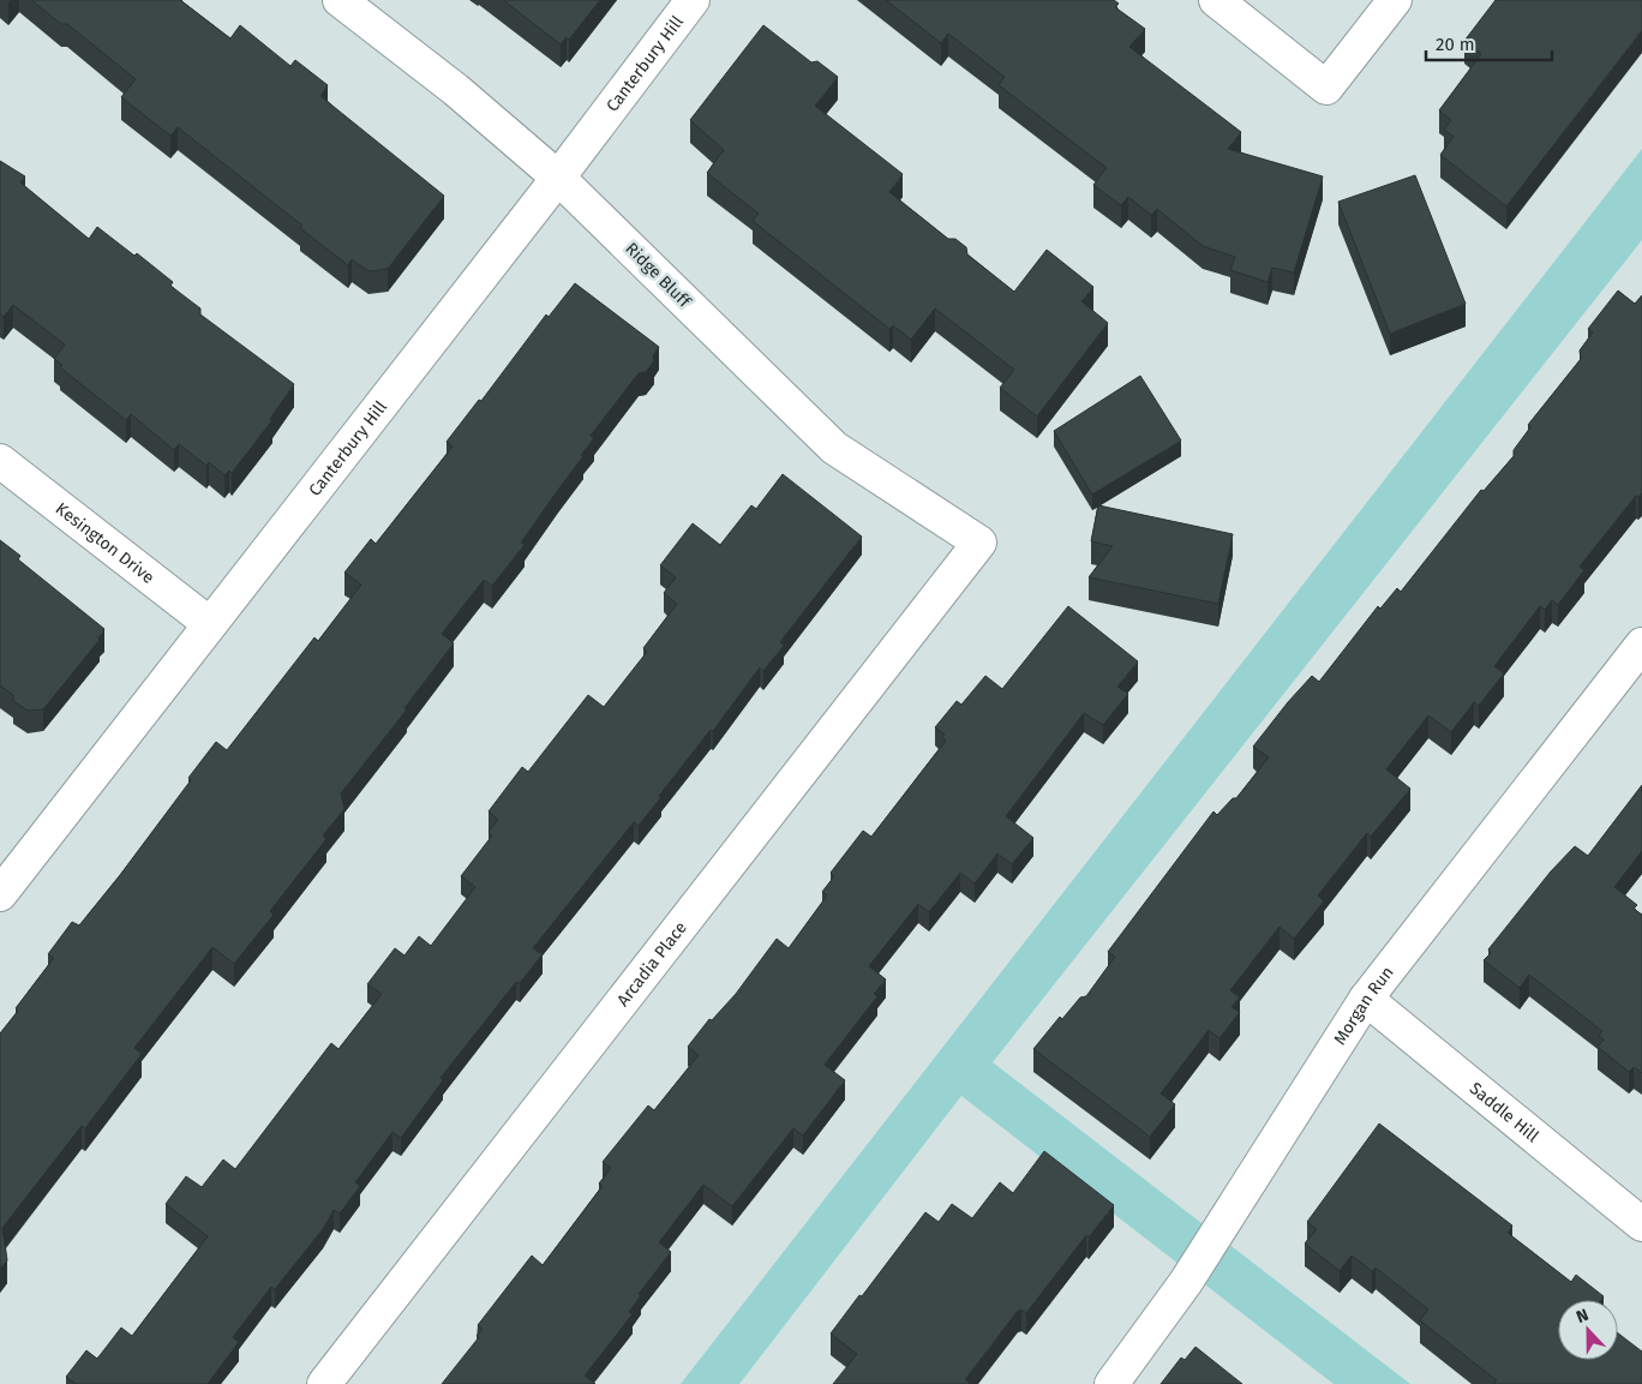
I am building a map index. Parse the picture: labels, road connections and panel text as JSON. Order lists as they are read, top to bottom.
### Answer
{
  "streets": {
    "street": [
      "Canterbury Hill",
      "Ridge Bluff",
      "Kesington Drive",
      "Arcadia Place",
      "Morgan Run",
      "Saddle Hill"
    ]
  },
  "crossings": [
    ["Canterbury Hill", "Ridge Bluff"],
    ["Canterbury Hill", "Kesington Drive"],
    ["Ridge Bluff", "Arcadia Place"],
    ["Morgan Run", "Saddle Hill"]
  ],
  "scale_bar": "20 m",
  "north": "top"
}
